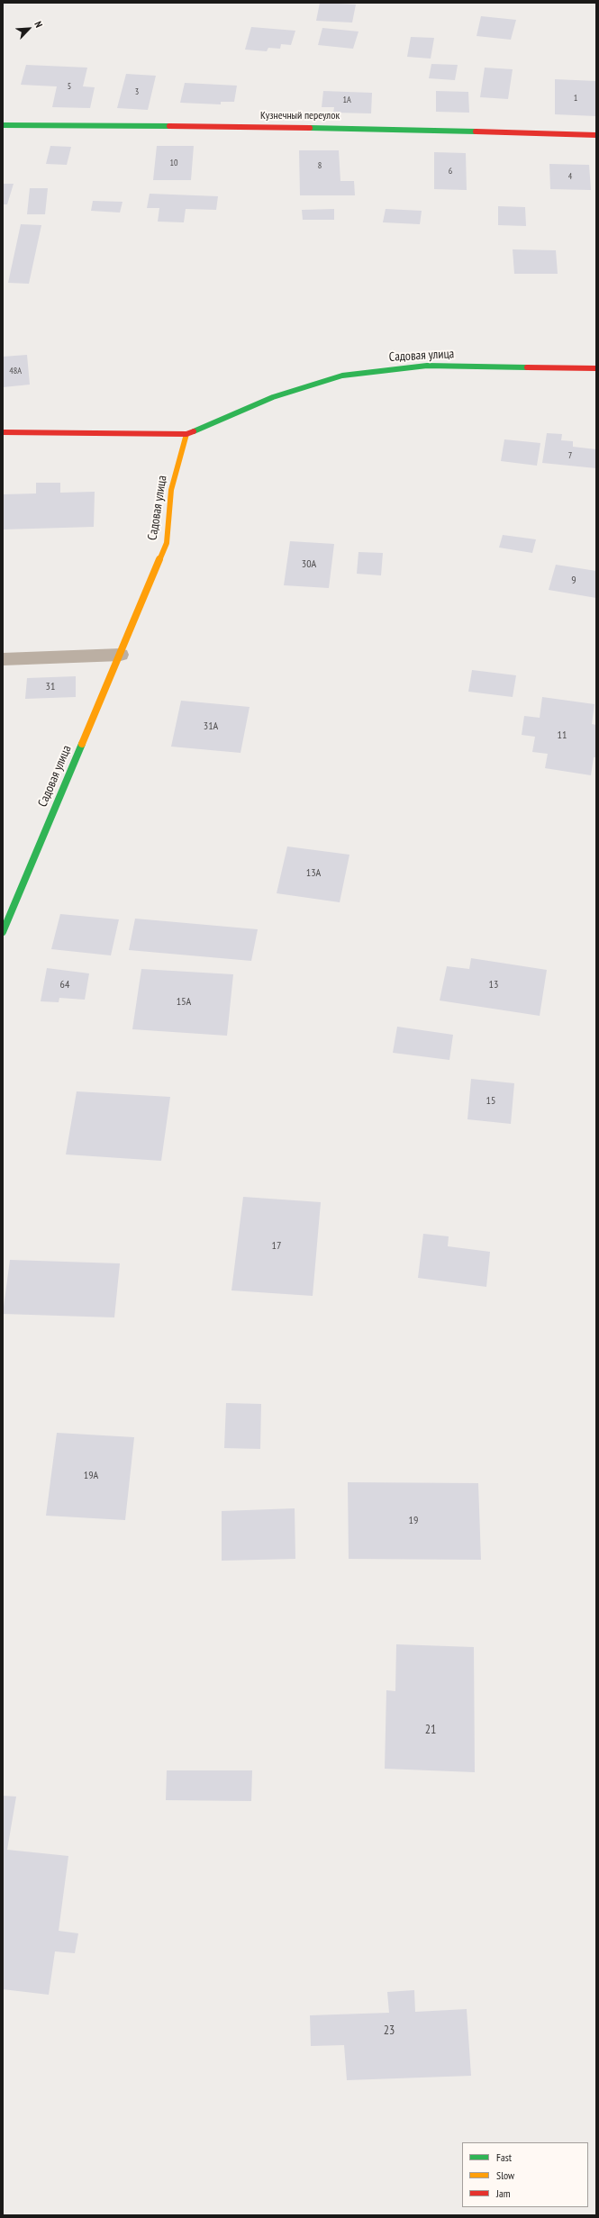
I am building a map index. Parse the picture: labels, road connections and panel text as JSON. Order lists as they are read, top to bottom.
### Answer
{
  "streets": {
    "street": ["Кузнечный переулок", "Садовая улица"]
  },
  "house_numbers": [
    "5",
    "3",
    "1",
    "1А",
    "10",
    "8",
    "6",
    "4",
    "48А",
    "7",
    "30А",
    "9",
    "31",
    "31А",
    "11",
    "13А",
    "64",
    "13",
    "15А",
    "15",
    "17",
    "19А",
    "19",
    "21",
    "23"
  ],
  "legend": ["Fast", "Slow", "Jam"],
  "north": "top right"
}
